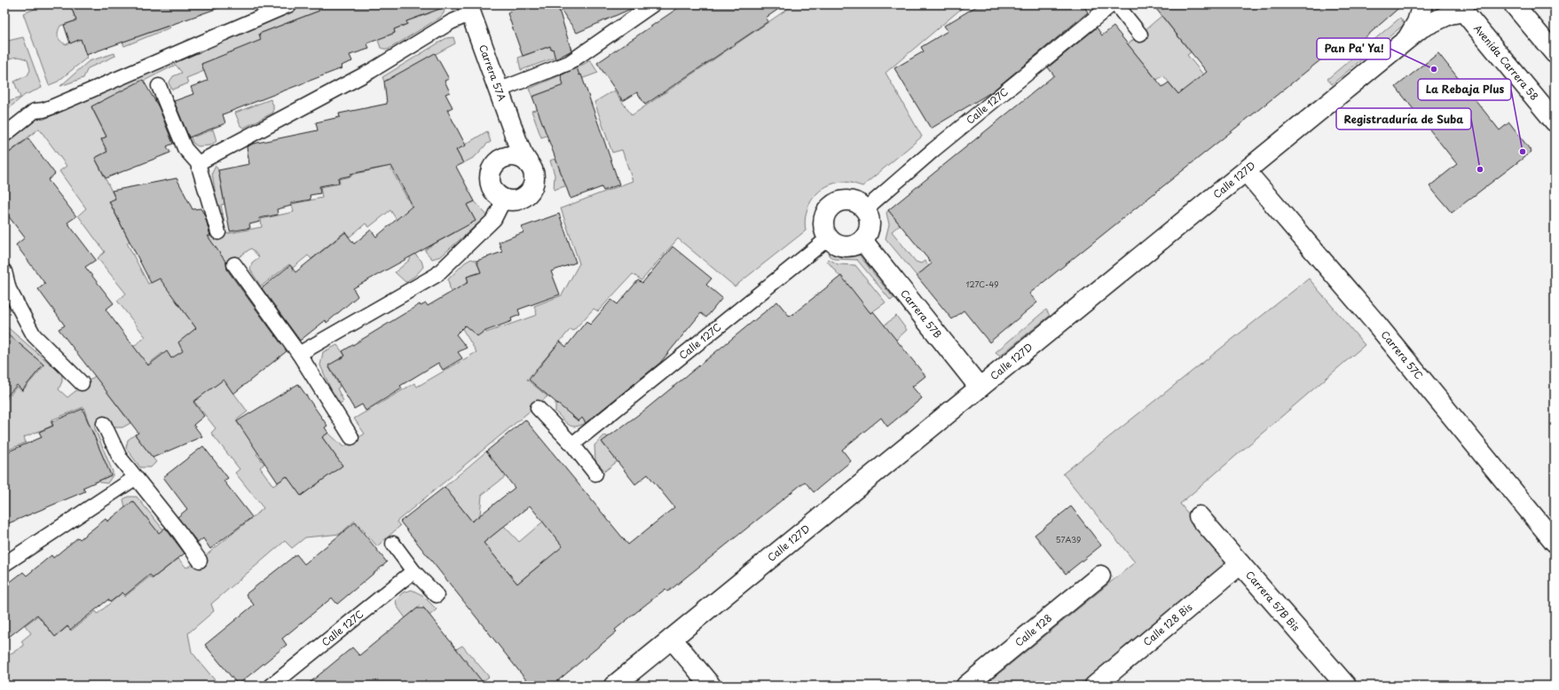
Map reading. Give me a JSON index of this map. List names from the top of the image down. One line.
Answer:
{"streets":{"street":["Avenida Carrera 58","Carrera 57A","Calle 127D","Carrera 57B","Carrera 57C","Carrera 57B Bis","Calle 128 Bis","Calle 128"],"lane":["Calle 127C"]},"crossings":[["Avenida Carrera 58","Calle 127D"],["Calle 127C","Carrera 57B"],["Calle 127D","Carrera 57B"],["Calle 127D","Carrera 57C"],["Carrera 57B Bis","Calle 128 Bis"]],"places":["Pan Pa' Ya!","La Rebaja Plus","Registraduría de Suba"],"house_numbers":["127C-49","57A39"]}
